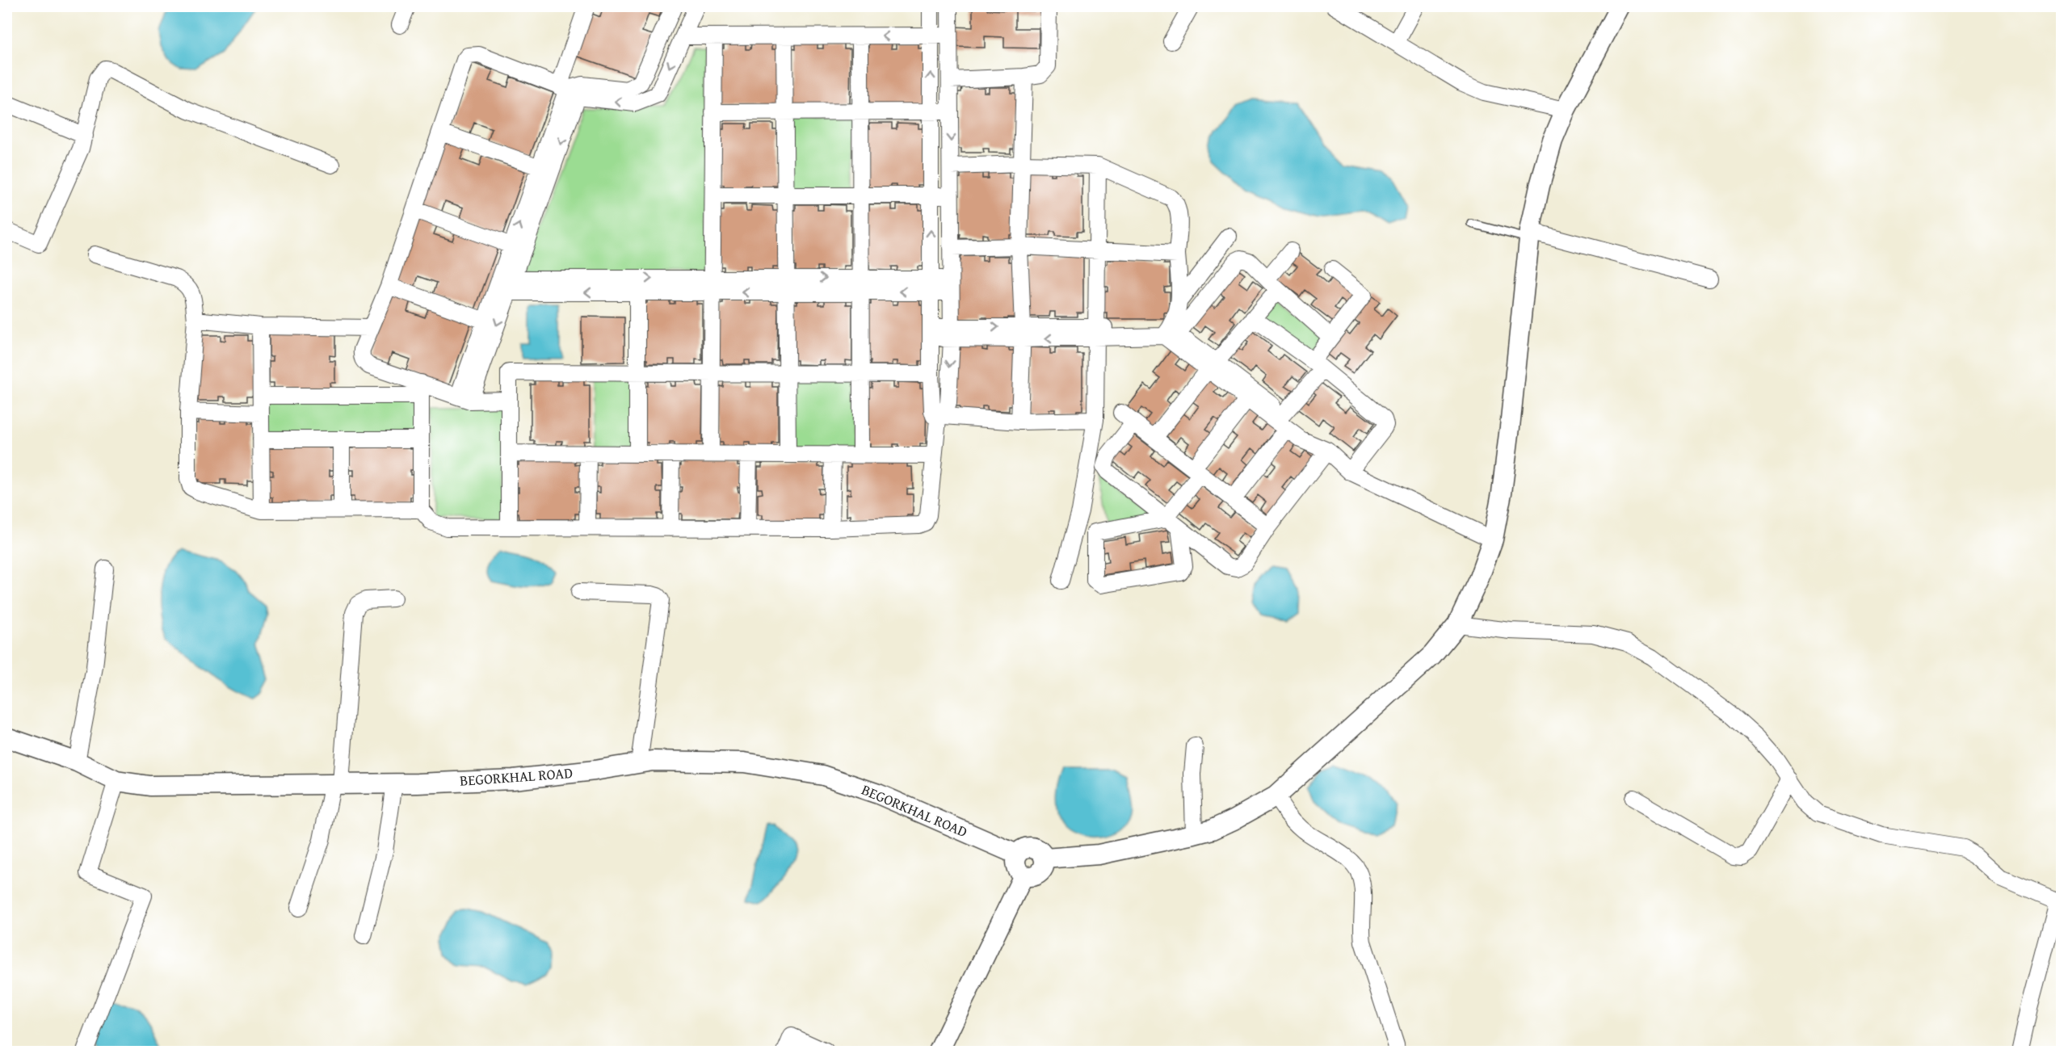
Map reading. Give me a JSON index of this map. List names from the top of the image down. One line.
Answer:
{"streets":{"street":["BEGORKHAL ROAD"]}}
